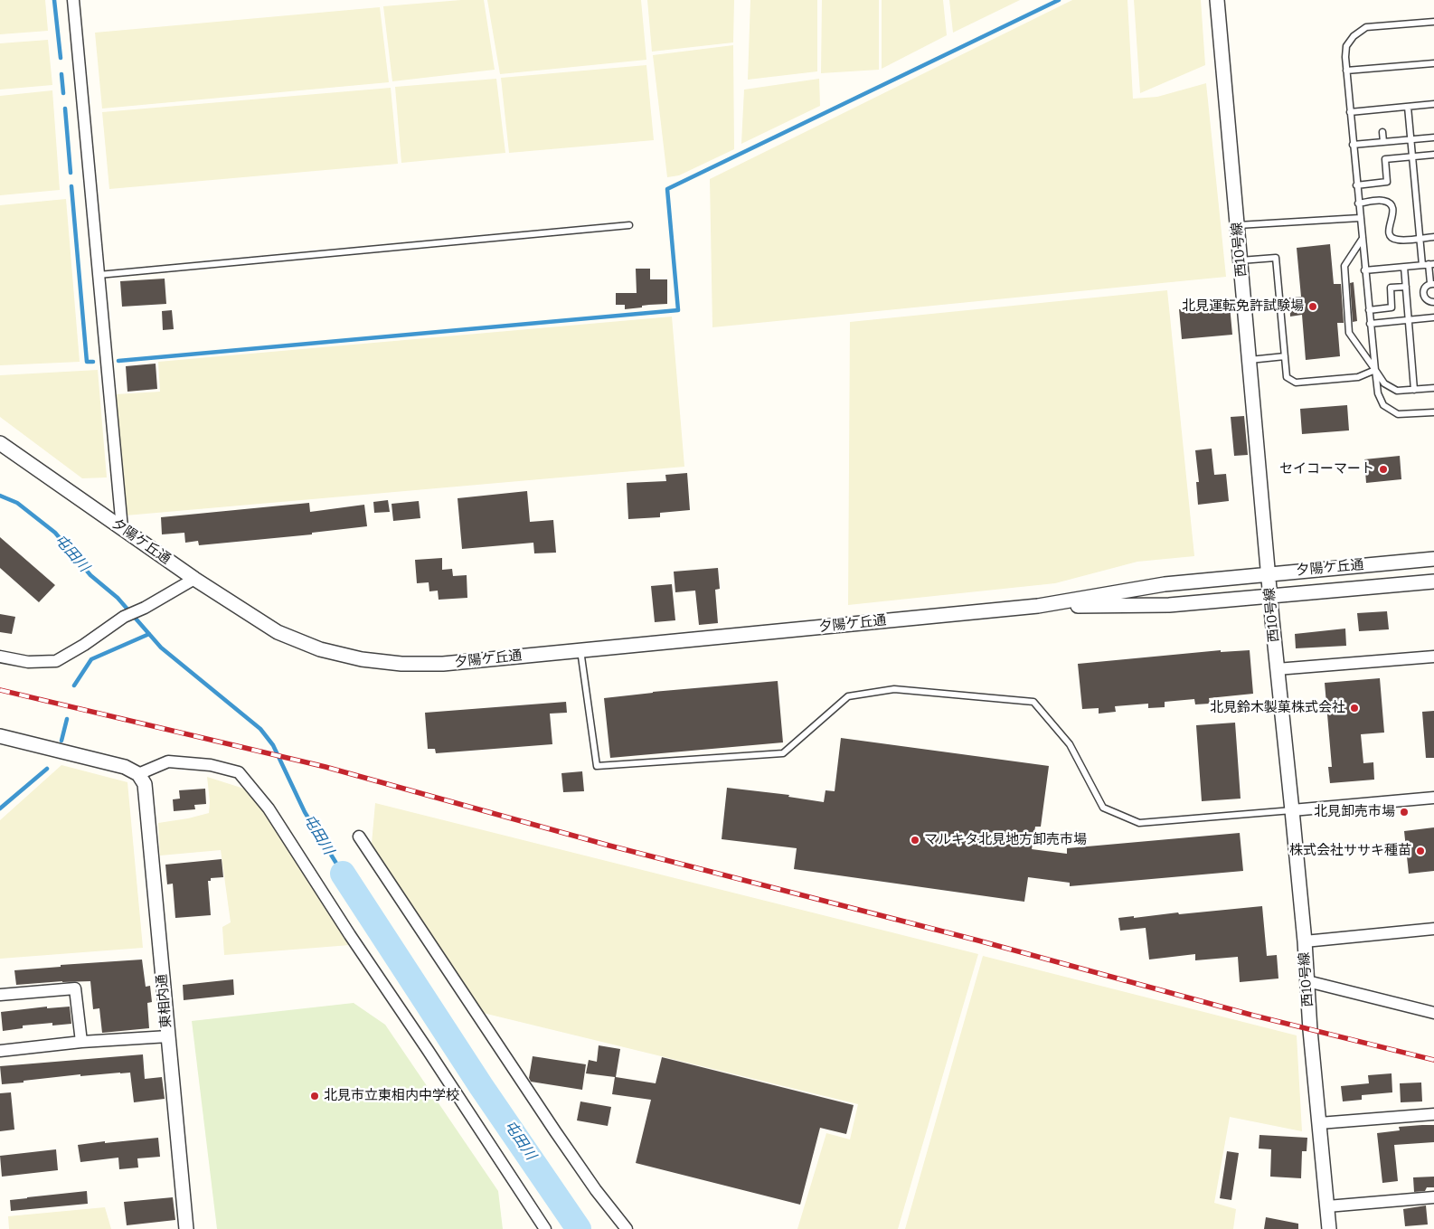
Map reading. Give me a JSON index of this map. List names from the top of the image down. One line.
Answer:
{"streets":{"street":["西10号線","夕陽ケ丘通","東相内通"]},"crossings":[["西10号線","夕陽ケ丘通"]],"water":["屯田川"],"places":["北見運転免許試験場","セイコーマート","北見鈴木製菓株式会社","北見卸売市場","マルキタ北見地方卸売市場","株式会社ササキ種苗","北見市立東相内中学校"]}
